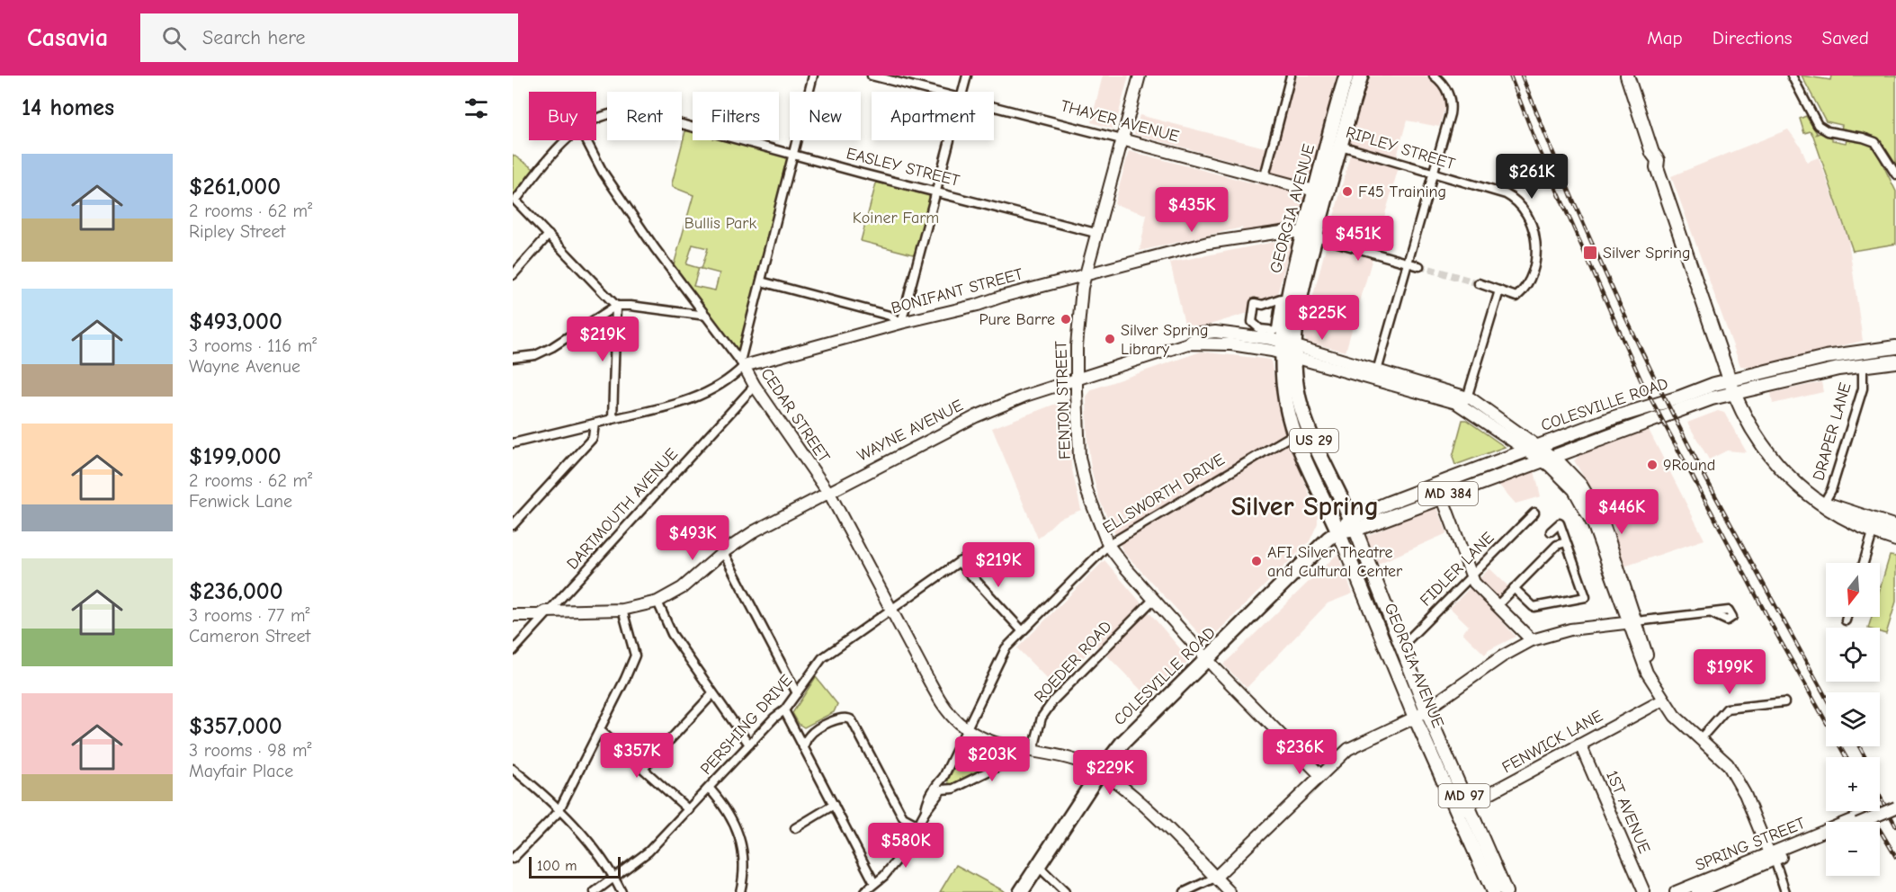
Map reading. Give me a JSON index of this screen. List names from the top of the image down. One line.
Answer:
{"streets":{"highway":["GEORGIA AVENUE","COLESVILLE ROAD","US 29"],"main road":["MD 384","MD 97"],"street":["THAYER AVENUE","RIPLEY STREET","EASLEY STREET","BONIFANT STREET","FENTON STREET","CEDAR STREET","WAYNE AVENUE","DRAPER LANE","ELLSWORTH DRIVE","DARTMOUTH AVENUE","FIDLER LANE","ROEDER ROAD","PERSHING DRIVE","FENWICK LANE","1ST AVENUE","SPRING STREET"]},"crossings":[["THAYER AVENUE","GEORGIA AVENUE"],["THAYER AVENUE","FENTON STREET"],["RIPLEY STREET","GEORGIA AVENUE"],["EASLEY STREET","FENTON STREET"],["GEORGIA AVENUE","BONIFANT STREET"],["GEORGIA AVENUE","COLESVILLE ROAD"],["GEORGIA AVENUE","WAYNE AVENUE"],["GEORGIA AVENUE","ELLSWORTH DRIVE"],["GEORGIA AVENUE","FIDLER LANE"],["GEORGIA AVENUE","FENWICK LANE"],["GEORGIA AVENUE","MD 97"],["BONIFANT STREET","FENTON STREET"],["BONIFANT STREET","CEDAR STREET"],["FENTON STREET","COLESVILLE ROAD"],["FENTON STREET","WAYNE AVENUE"],["FENTON STREET","ELLSWORTH DRIVE"],["FENTON STREET","ROEDER ROAD"],["COLESVILLE ROAD","WAYNE AVENUE"],["COLESVILLE ROAD","DRAPER LANE"],["CEDAR STREET","WAYNE AVENUE"],["CEDAR STREET","ELLSWORTH DRIVE"],["CEDAR STREET","DARTMOUTH AVENUE"],["CEDAR STREET","PERSHING DRIVE"],["WAYNE AVENUE","DARTMOUTH AVENUE"],["WAYNE AVENUE","FENWICK LANE"],["WAYNE AVENUE","SPRING STREET"],["ELLSWORTH DRIVE","ROEDER ROAD"],["FENWICK LANE","1ST AVENUE"]],"districts":["Silver Spring"],"parks":["Koiner Farm","Bullis Park"],"places":{"other":["F45 Training","Pure Barre","Silver Spring Library","9Round","AFI Silver Theatre and Cultural Center"],"transit":["Silver Spring"]},"scale_bar":"100 m","north":"bottom","page":{"header":"Casavia","search":"Search here","nav":["Map","Directions","Saved"],"heading":"14 homes","chip":["Buy","Rent","Filters","New","Apartment"],"list":[{"name":"$261,000","note":"2 rooms · 62 m² · Ripley Street"},{"name":"$493,000","note":"3 rooms · 116 m² · Wayne Avenue"},{"name":"$199,000","note":"2 rooms · 62 m² · Fenwick Lane"},{"name":"$236,000","note":"3 rooms · 77 m² · Cameron Street"},{"name":"$357,000","note":"3 rooms · 98 m² · Mayfair Place"}],"price":["$261K","$435K","$451K","$225K","$219K","$446K","$493K","$219K","$199K","$236K","$357K","$203K","$229K","$580K"],"map_buttons":["+","−"],"scale":"100 m"}}
